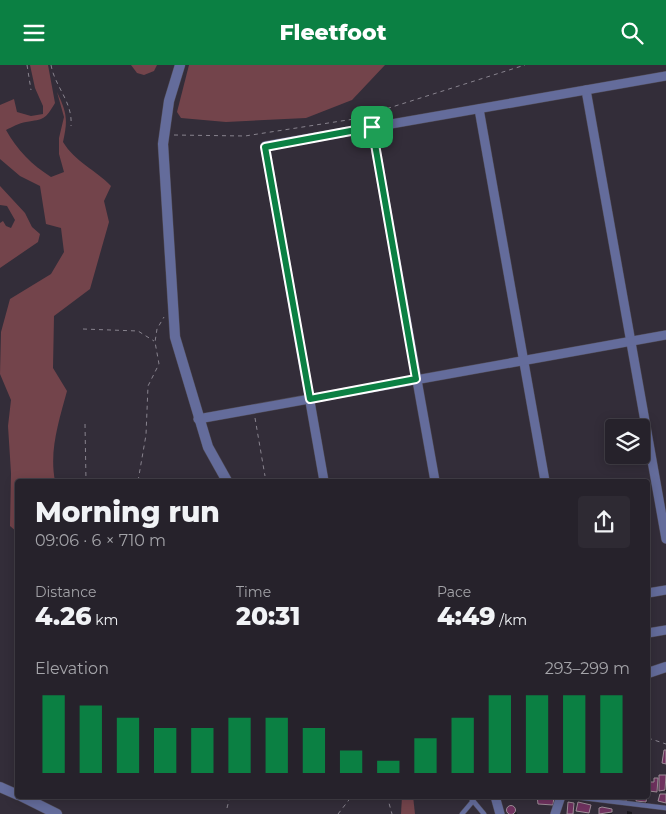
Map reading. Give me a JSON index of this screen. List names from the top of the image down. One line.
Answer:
{"page":{"header":"Fleetfoot","heading":["Morning run","09:06 · 6 × 710 m"],"stats":[["Distance","4.26 km"],["Time","20:31"],["Pace","4:49 /km"]],"chart":["Elevation","293–299 m"]}}
